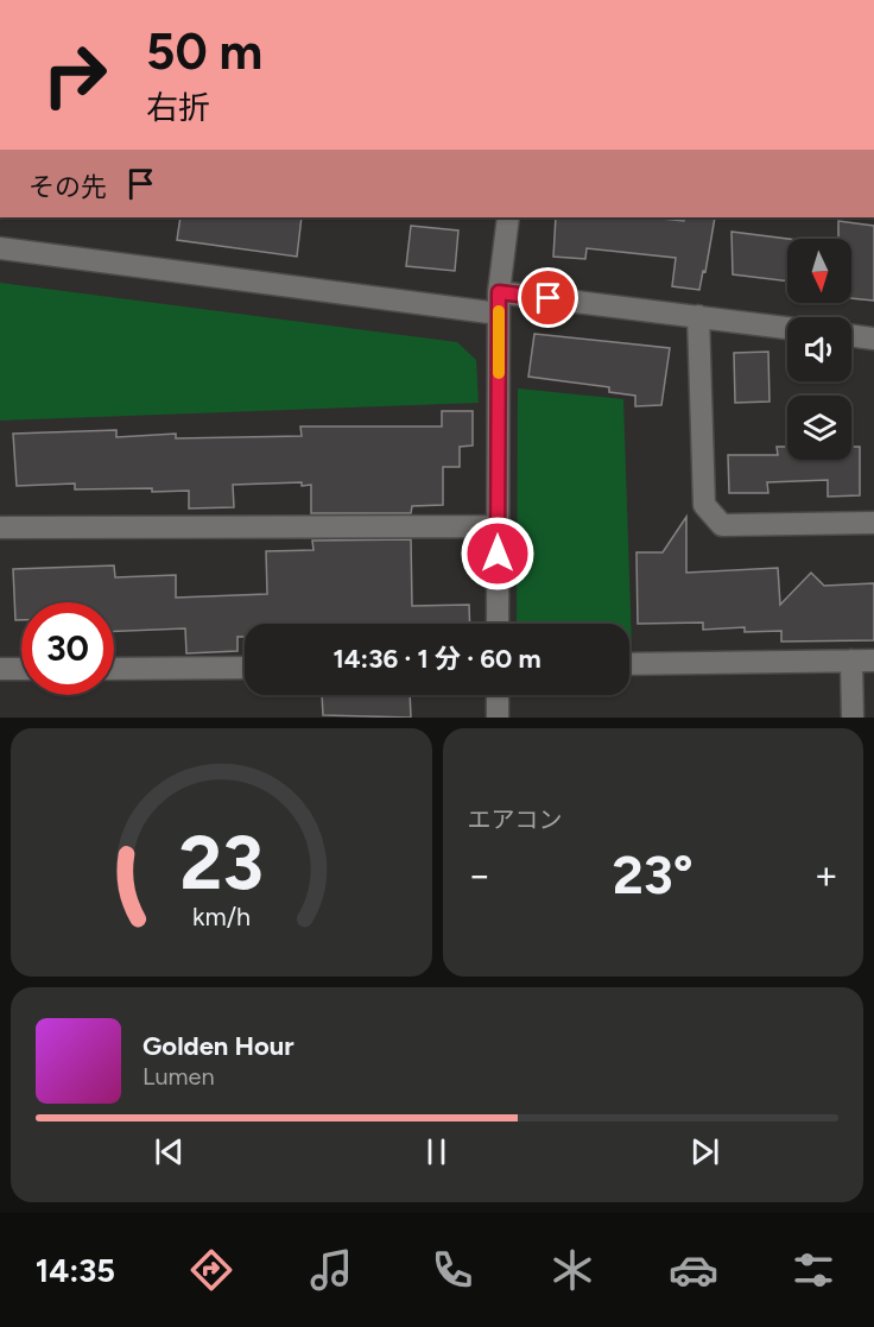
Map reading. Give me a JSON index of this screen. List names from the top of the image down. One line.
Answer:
{"north":"bottom","page":{"turn":["50 m","右折"],"then":"その先","limit":"30","trip":"14:36 · 1 分 · 60 m","tile":"エアコン","heat":["−","23°","+"],"song":["Golden Hour","Lumen"],"tabs":"14:35","gauge":["23","km/h"]}}
